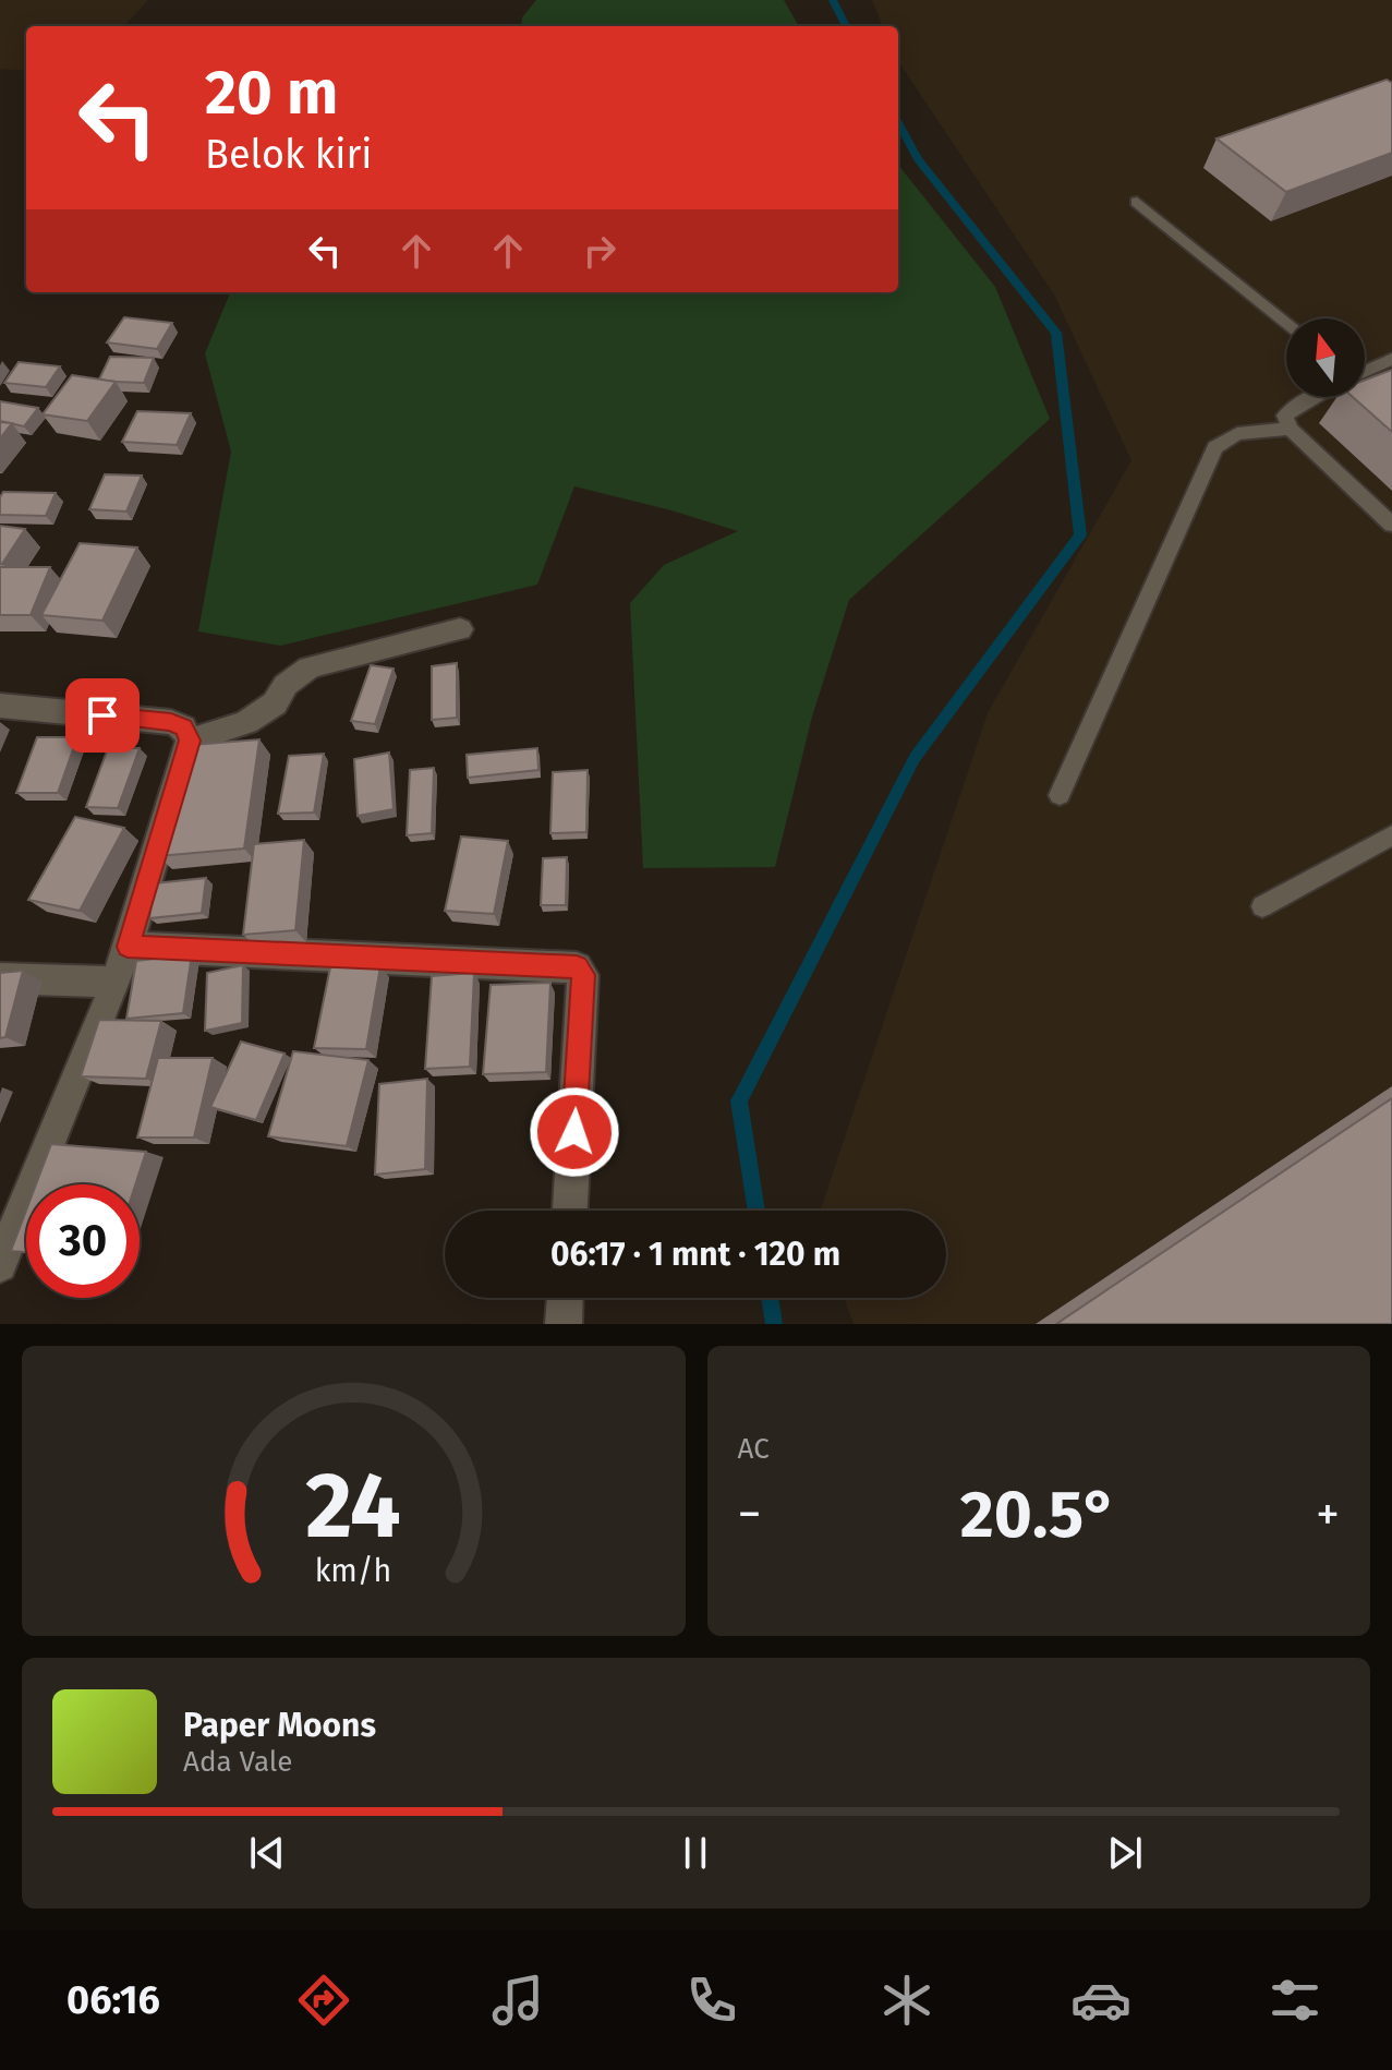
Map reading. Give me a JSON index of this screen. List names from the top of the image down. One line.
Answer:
{"north":"top","page":{"turn":["20 m","Belok kiri"],"limit":"30","trip":"06:17 · 1 mnt · 120 m","tile":"AC","heat":["−","20.5°","+"],"song":["Paper Moons","Ada Vale"],"tabs":"06:16","gauge":["24","km/h"]}}
